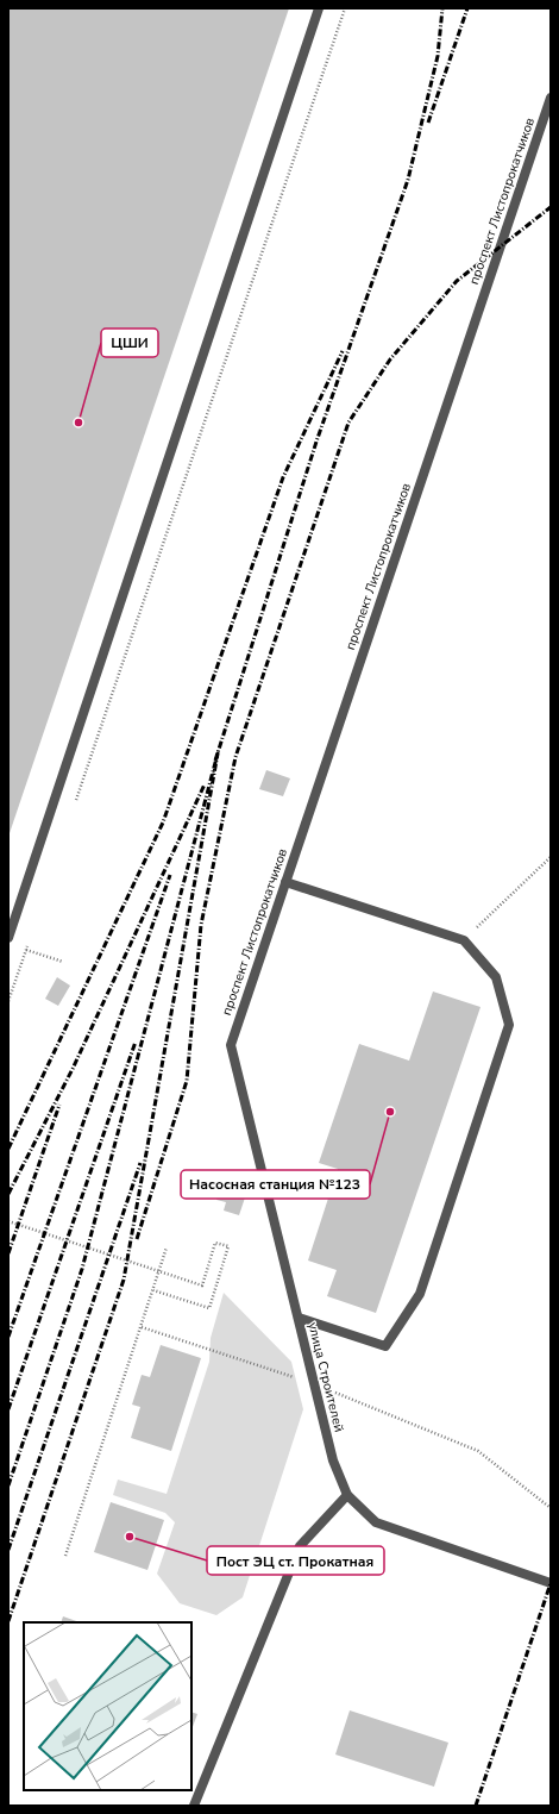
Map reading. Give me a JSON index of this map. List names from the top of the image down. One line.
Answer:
{"streets":{"street":["проспект Листопрокатчиков","улица Строителей"]},"crossings":[["проспект Листопрокатчиков","улица Строителей"]],"places":["ЦШИ","Насосная станция №123","Пост ЭЦ ст. Прокатная"]}
